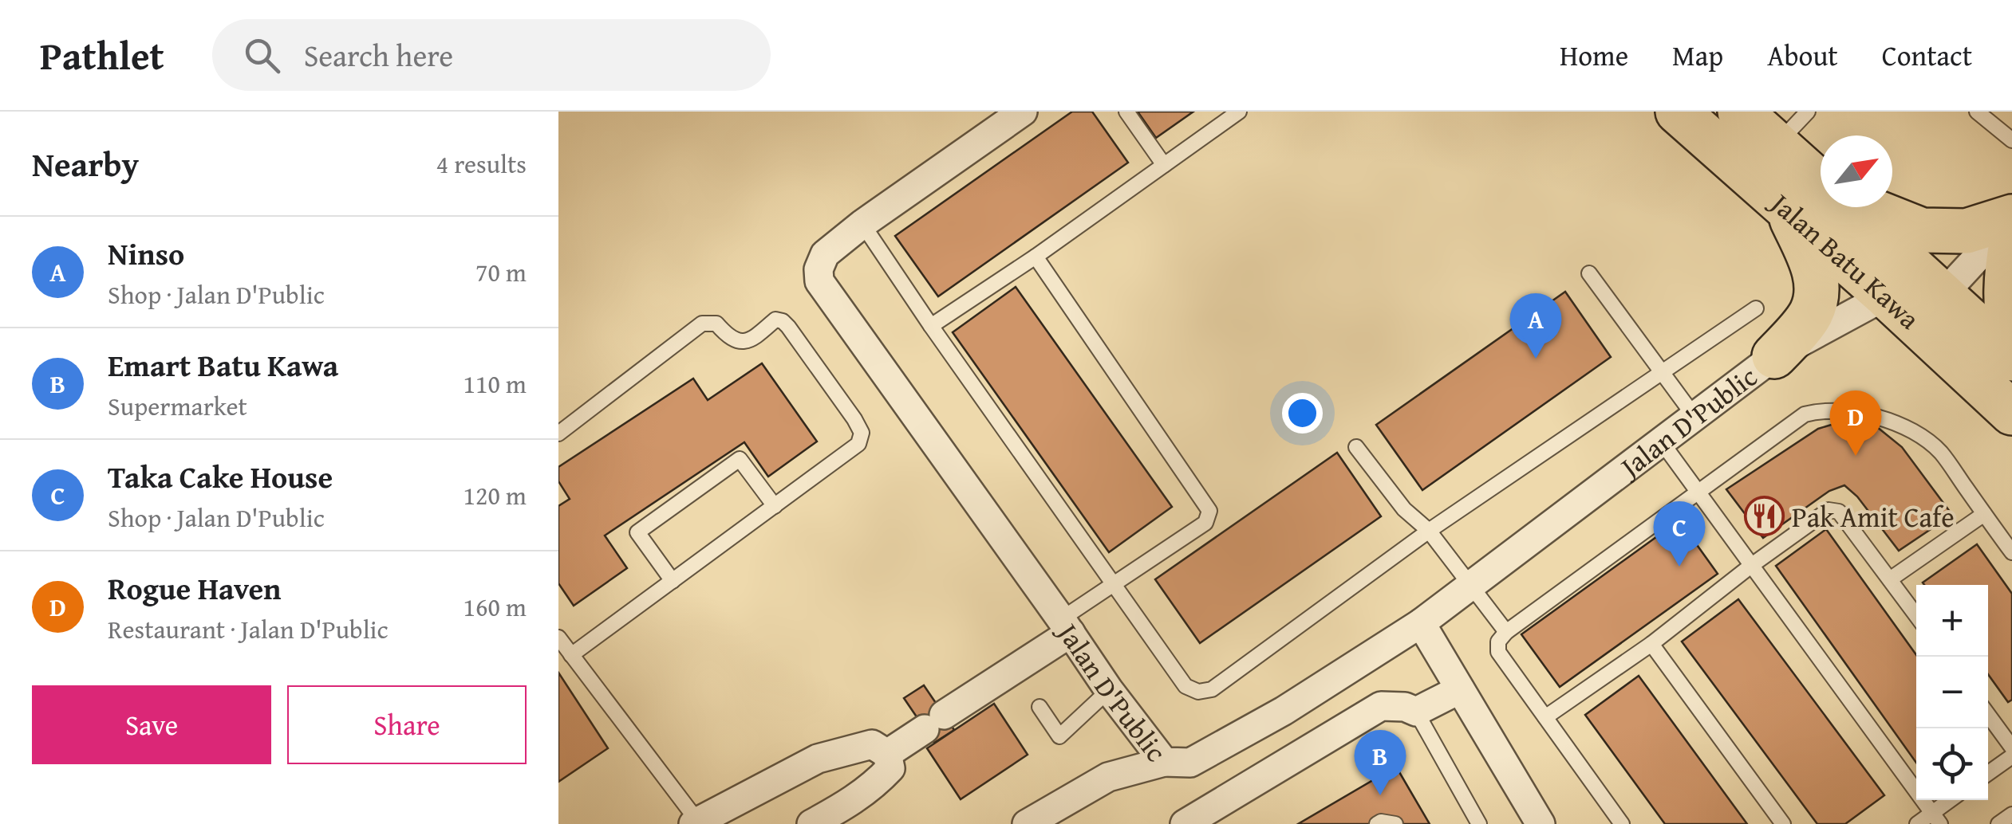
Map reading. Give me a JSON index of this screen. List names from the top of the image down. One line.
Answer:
{"streets":{"highway":["Jalan Batu Kawa"],"street":["Jalan D'Public"]},"crossings":[["Jalan Batu Kawa","Jalan D'Public"]],"places":{"restaurant":["Pak Amit Cafe"]},"north":"top right","page":{"header":"Pathlet","search":"Search here","nav":["Home","Map","About","Contact"],"heading":["Nearby","4 results"],"list":[{"mark":"A","name":"Ninso","note":"Shop · Jalan D'Public","value":"70 m"},{"mark":"B","name":"Emart Batu Kawa","note":"Supermarket","value":"110 m"},{"mark":"C","name":"Taka Cake House","note":"Shop · Jalan D'Public","value":"120 m"},{"mark":"D","name":"Rogue Haven","note":"Restaurant · Jalan D'Public","value":"160 m"}],"pins":["A","D","C","B"],"map_buttons":["+","−"],"buttons":["Save","Share"]}}
